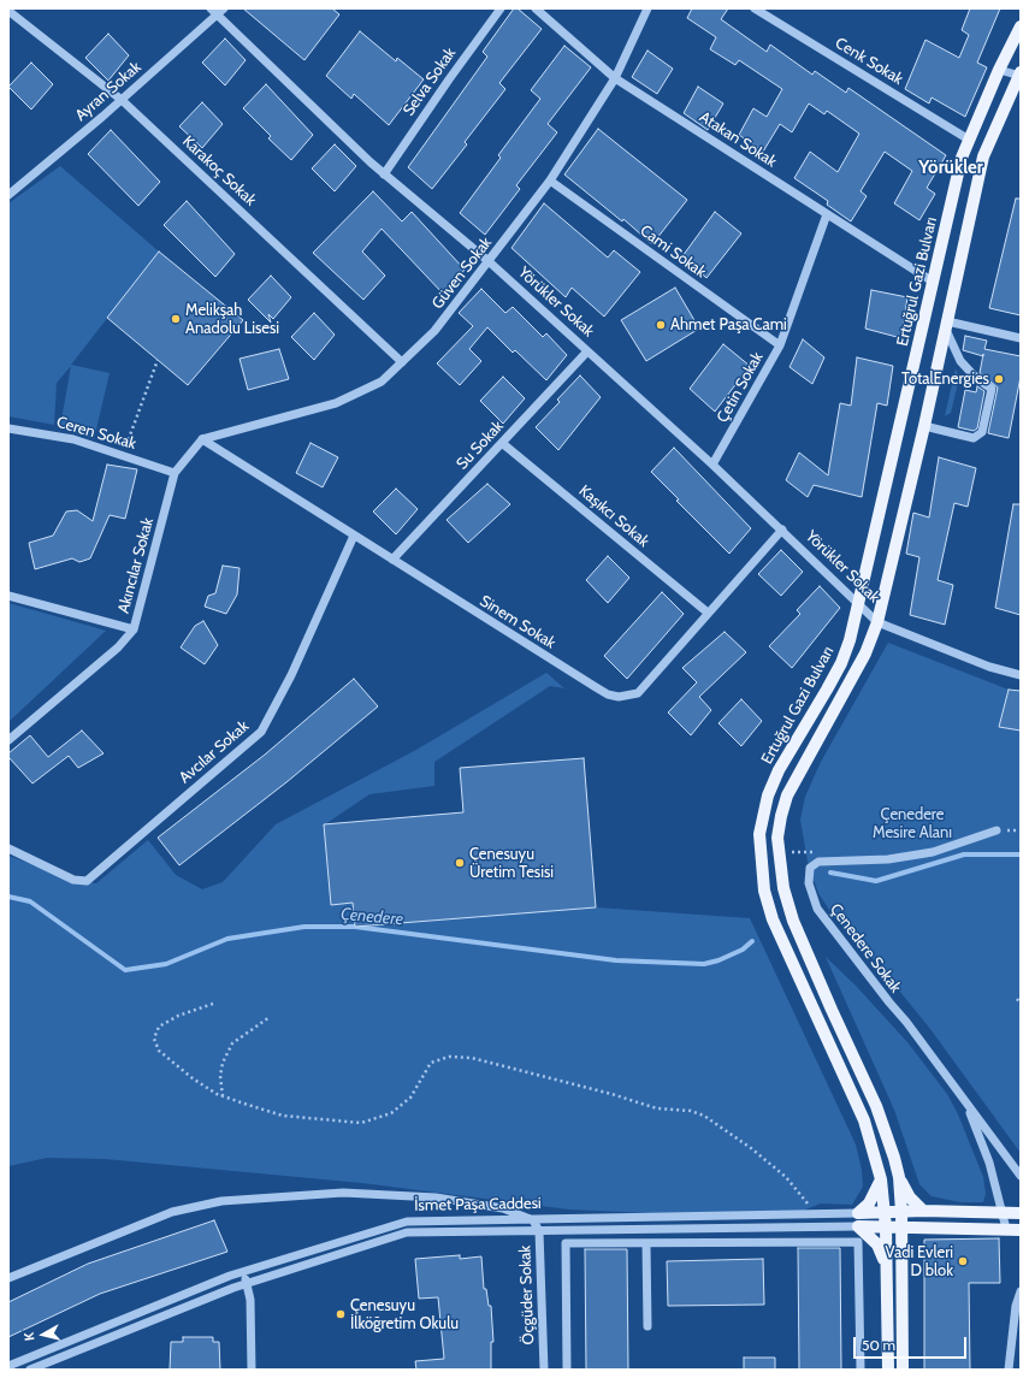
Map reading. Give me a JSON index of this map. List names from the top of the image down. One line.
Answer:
{"streets":{"main road":["Ertuğrul Gazi Bulvarı"],"street":["Cenk Sokak","Selva Sokak","Ayran Sokak","Atakan Sokak","Karakoç Sokak","Cami Sokak","Güven Sokak","Yörükler Sokak","Çetin Sokak","Ceren Sokak","Su Sokak","Kaşıkcı Sokak","Akıncılar Sokak","Sinem Sokak","Avcılar Sokak","Çenedere Sokak","İsmet Paşa Caddesi","Öçgüder Sokak"]},"crossings":[["Cenk Sokak","Ertuğrul Gazi Bulvarı"],["Selva Sokak","Yörükler Sokak"],["Ayran Sokak","Karakoç Sokak"],["Ayran Sokak","Yörükler Sokak"],["Atakan Sokak","Güven Sokak"],["Atakan Sokak","Ertuğrul Gazi Bulvarı"],["Atakan Sokak","Çetin Sokak"],["Karakoç Sokak","Güven Sokak"],["Cami Sokak","Güven Sokak"],["Cami Sokak","Çetin Sokak"],["Güven Sokak","Yörükler Sokak"],["Güven Sokak","Akıncılar Sokak"],["Güven Sokak","Sinem Sokak"],["Ertuğrul Gazi Bulvarı","Yörükler Sokak"],["Yörükler Sokak","Çetin Sokak"],["Yörükler Sokak","Su Sokak"],["Yörükler Sokak","Sinem Sokak"],["Ceren Sokak","Akıncılar Sokak"],["Su Sokak","Kaşıkcı Sokak"],["Su Sokak","Sinem Sokak"],["Kaşıkcı Sokak","Sinem Sokak"],["Akıncılar Sokak","Sinem Sokak"],["Sinem Sokak","Avcılar Sokak"],["İsmet Paşa Caddesi","Öçgüder Sokak"]],"districts":["Yörükler"],"water":["Çenedere"],"parks":["Çenedere Mesire Alanı"],"places":["Melikşah Anadolu Lisesi","Ahmet Paşa Cami","TotalEnergies","Çenesuyu Üretim Tesisi","Vadi Evleri D blok","Çenesuyu İlköğretim Okulu"],"scale_bar":"50 m","north":"left"}
